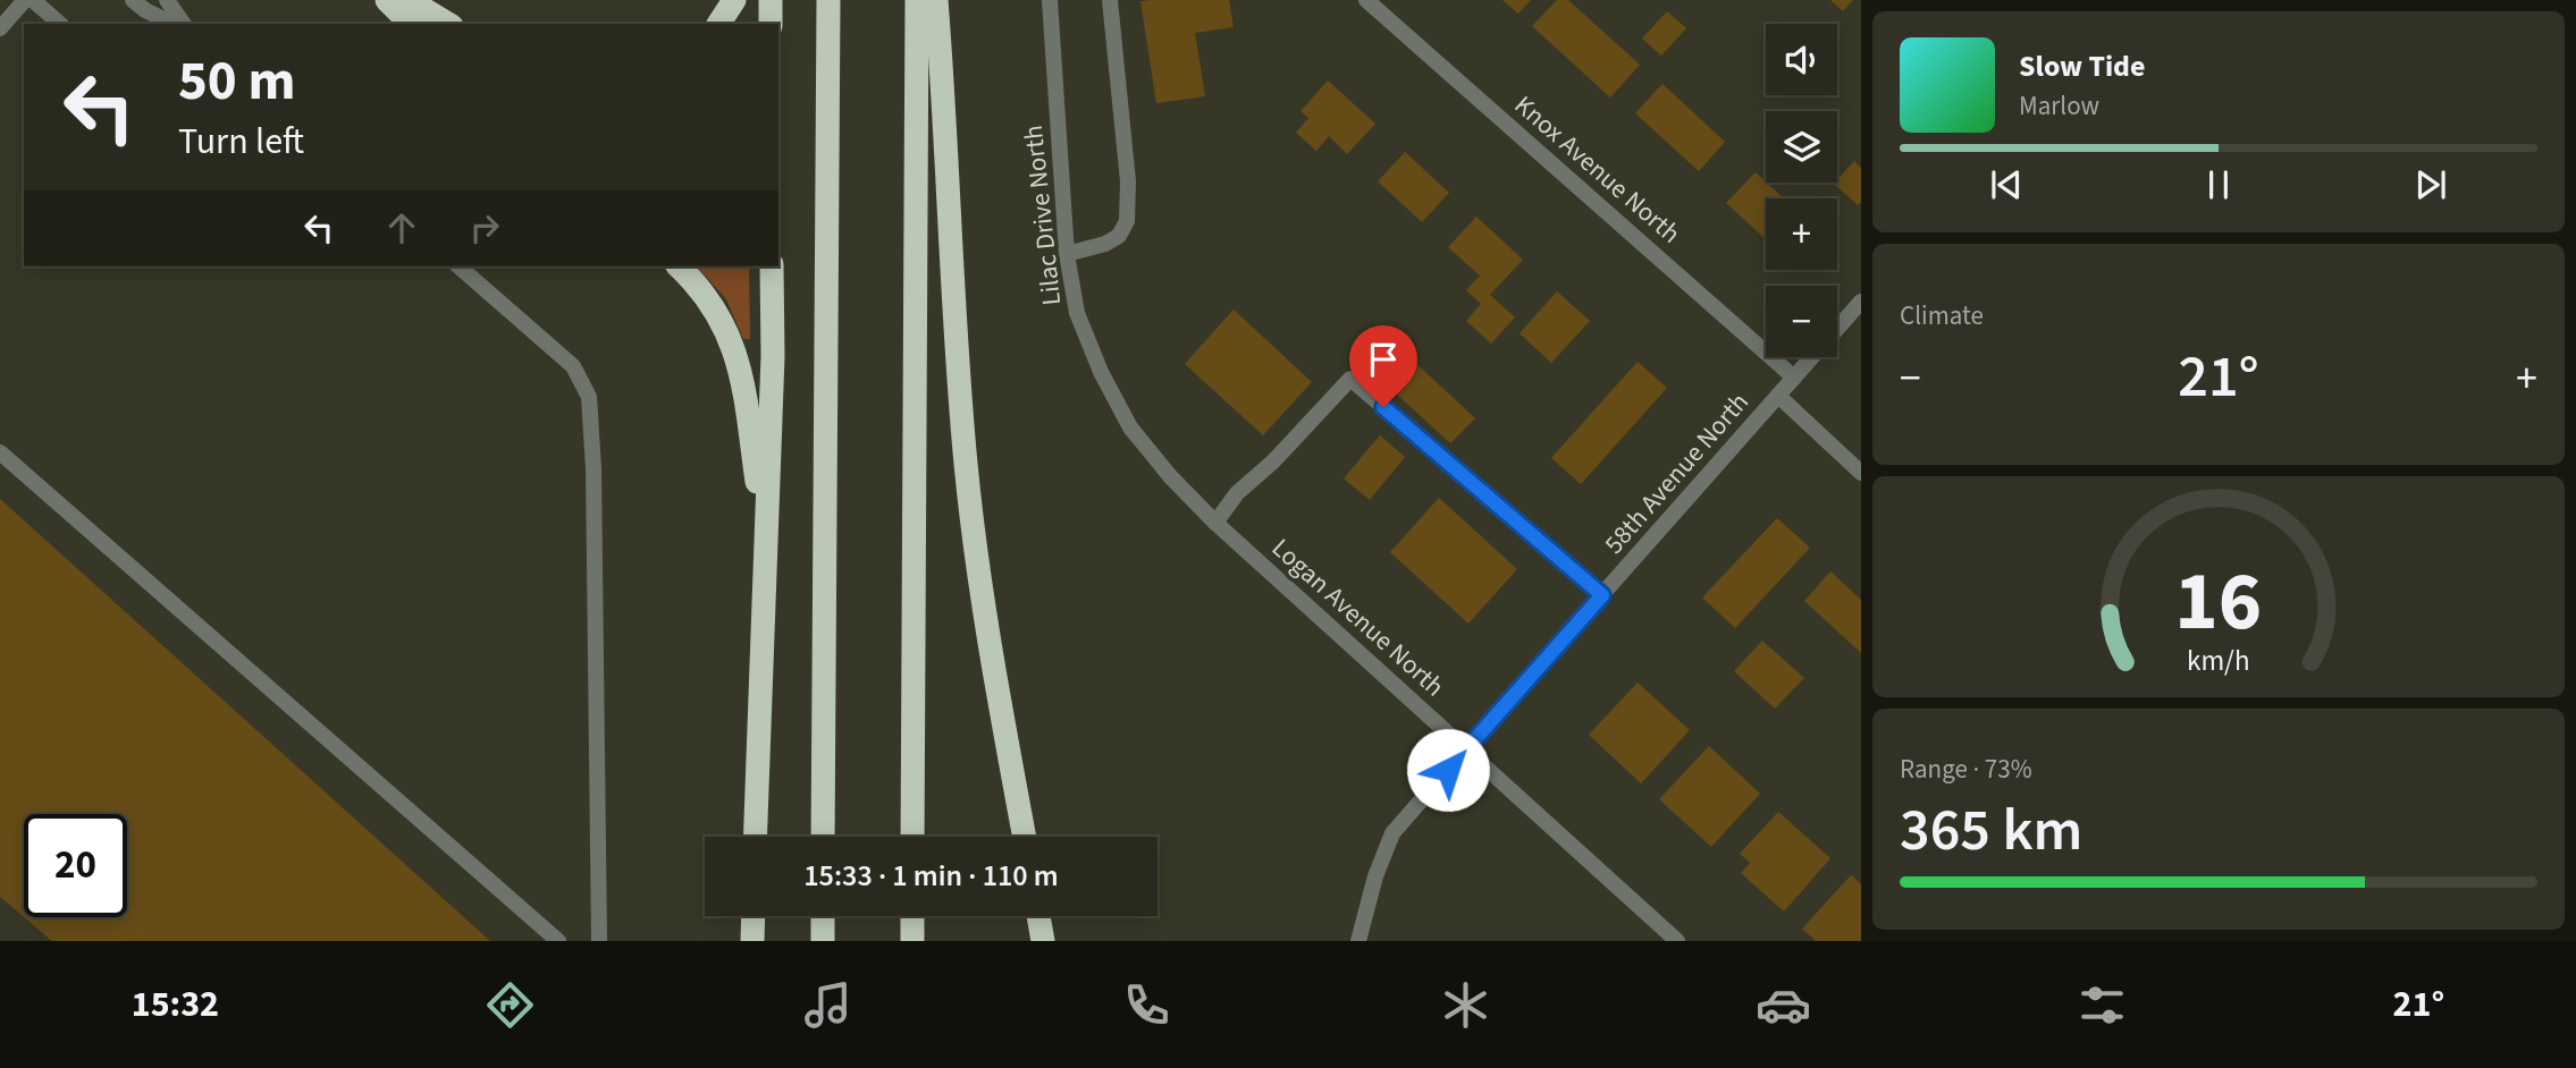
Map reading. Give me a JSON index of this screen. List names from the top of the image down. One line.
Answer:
{"streets":{"street":["Knox Avenue North","Lilac Drive North","58th Avenue North","Logan Avenue North"]},"crossings":[["Knox Avenue North","58th Avenue North"],["Lilac Drive North","Logan Avenue North"],["58th Avenue North","Logan Avenue North"]],"page":{"map_buttons":["+","−"],"turn":["50 m","Turn left"],"song":["Slow Tide","Marlow"],"tile":["Climate",["Range · 73%","365 km"]],"heat":["−","21°","+"],"limit":"20","trip":"15:33 · 1 min · 110 m","tabs":["15:32","21°"],"gauge":["16","km/h"]}}
